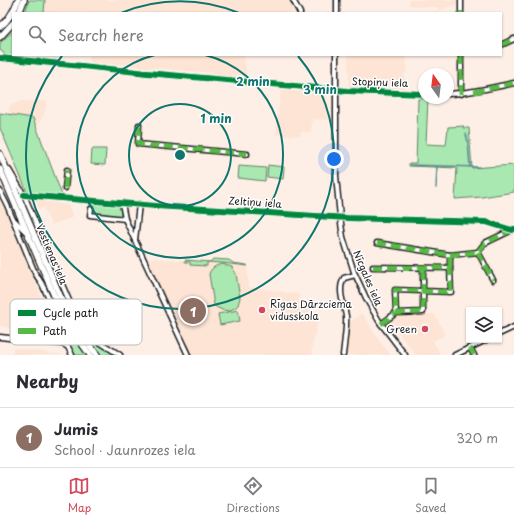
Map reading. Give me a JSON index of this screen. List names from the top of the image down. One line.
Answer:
{"streets":{"main road":["Vestienas iela"],"street":["Stopiņu iela","Zeltiņu iela","Nīcgales iela"]},"crossings":[["Stopiņu iela","Nīcgales iela"],["Zeltiņu iela","Nīcgales iela"]],"places":["Rīgas Dārzciema vidusskola","Green"],"legend":["Cycle path","Path"],"north":"top","page":{"search":"Search here","pins":"1","heading":"Nearby","list":[{"mark":"1","name":"Jumis","note":"School · Jaunrozes iela","value":"320 m"}],"nav":["Map","Directions","Saved"]},"rings":["2 min","3 min","1 min"]}
